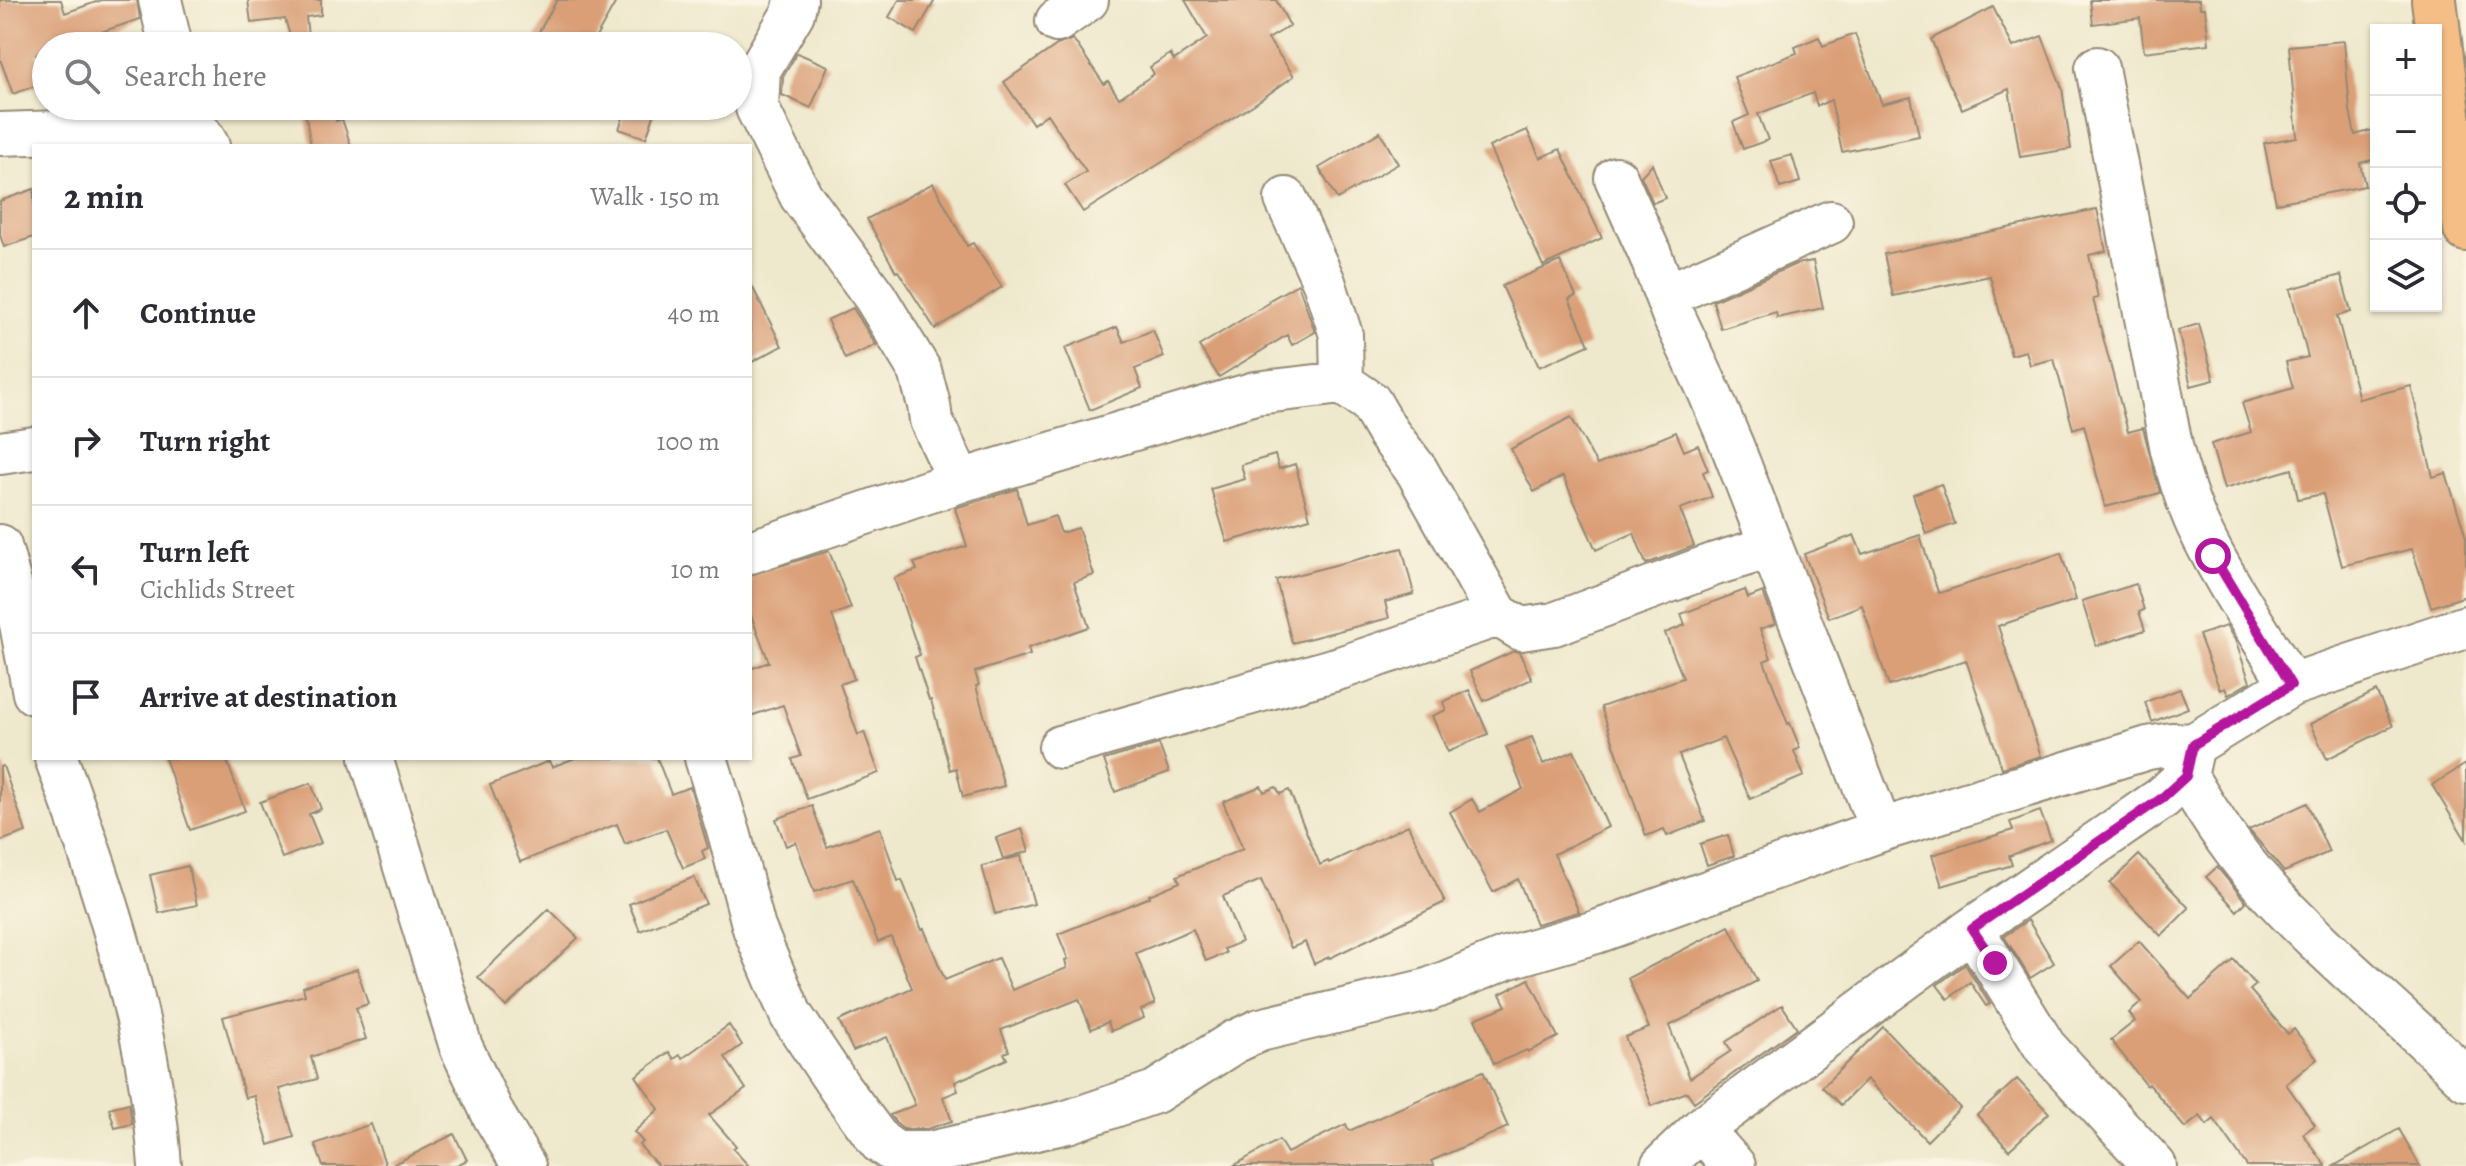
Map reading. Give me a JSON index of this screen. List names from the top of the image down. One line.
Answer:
{"page":{"map_buttons":["+","−"],"search":"Search here","heading":["2 min","Walk · 150 m"],"list":[["Continue","40 m"],["Turn right","100 m"],["Turn left","Cichlids Street","10 m"],"Arrive at destination"]}}
